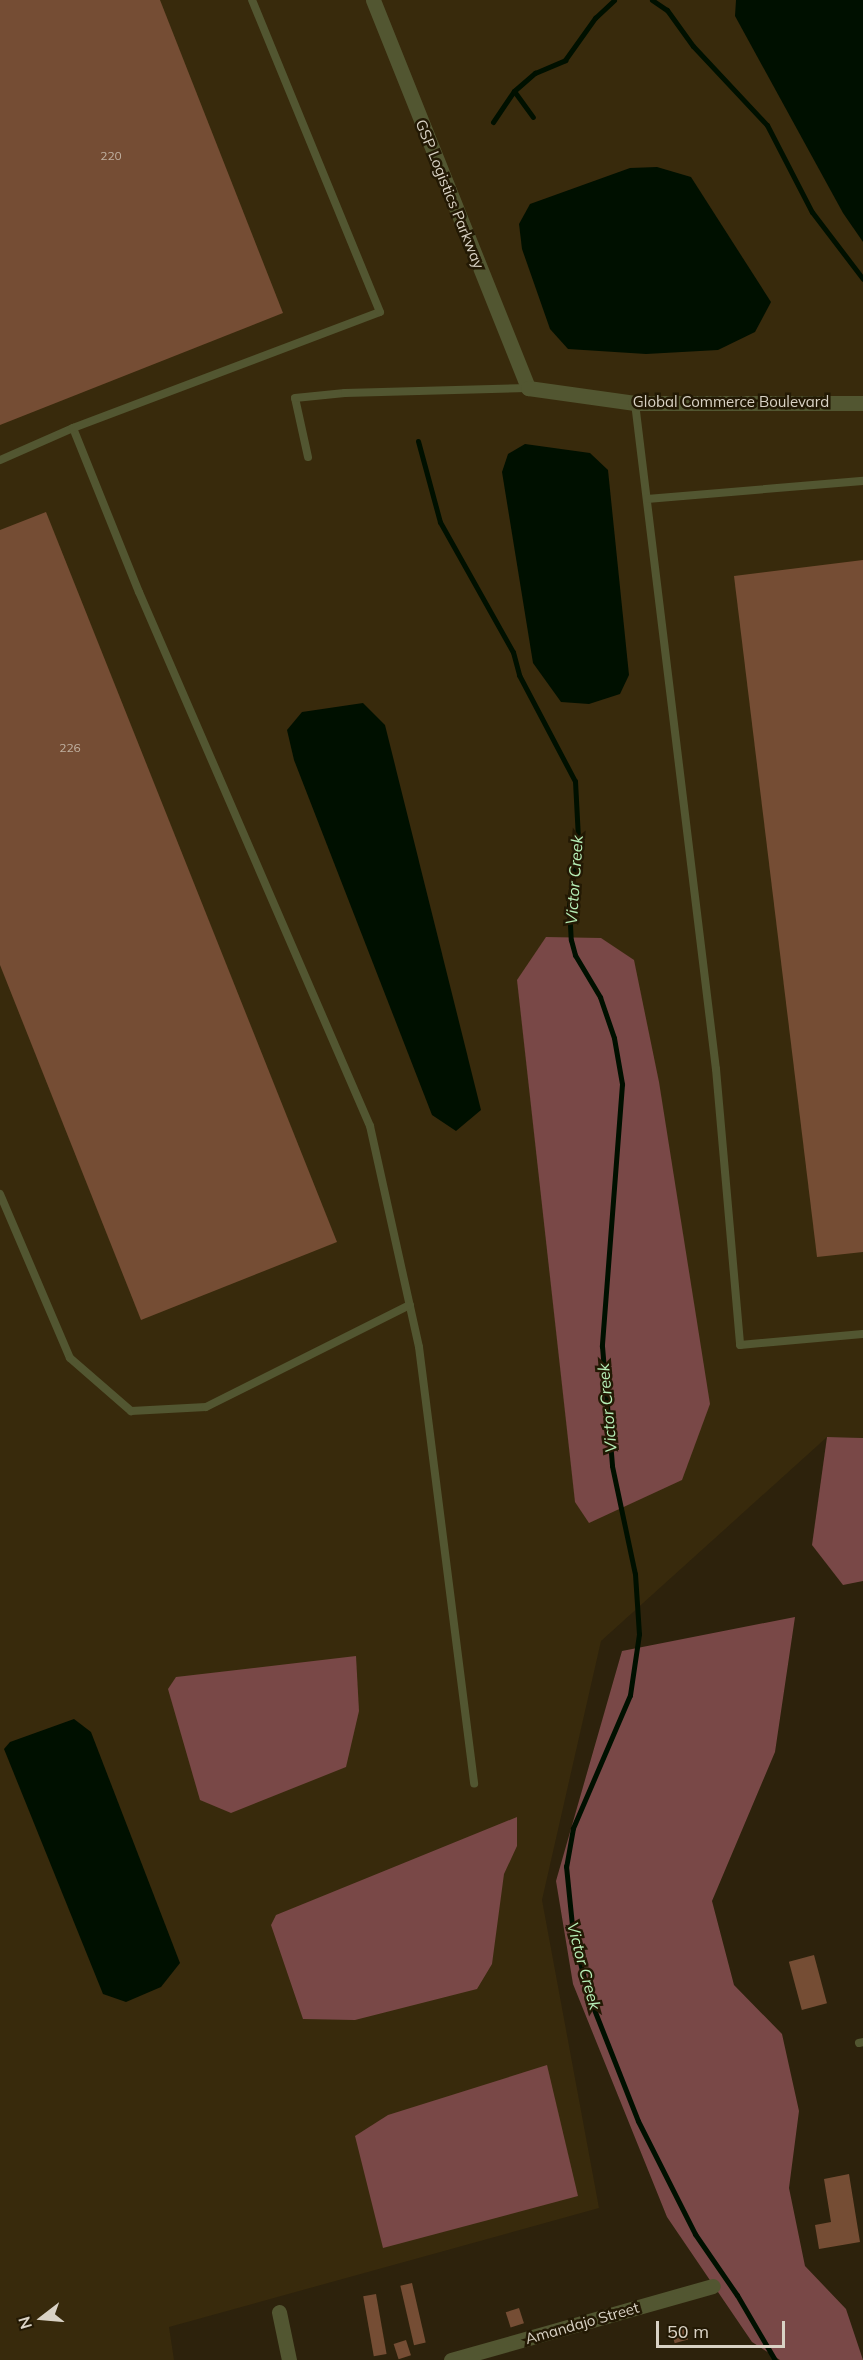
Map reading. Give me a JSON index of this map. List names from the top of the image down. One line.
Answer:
{"streets":{"street":["GSP Logistics Parkway","Global Commerce Boulevard","Amandajo Street"]},"crossings":[["GSP Logistics Parkway","Global Commerce Boulevard"]],"water":["Victor Creek"],"house_numbers":["220","226"],"scale_bar":"50 m","north":"left"}
